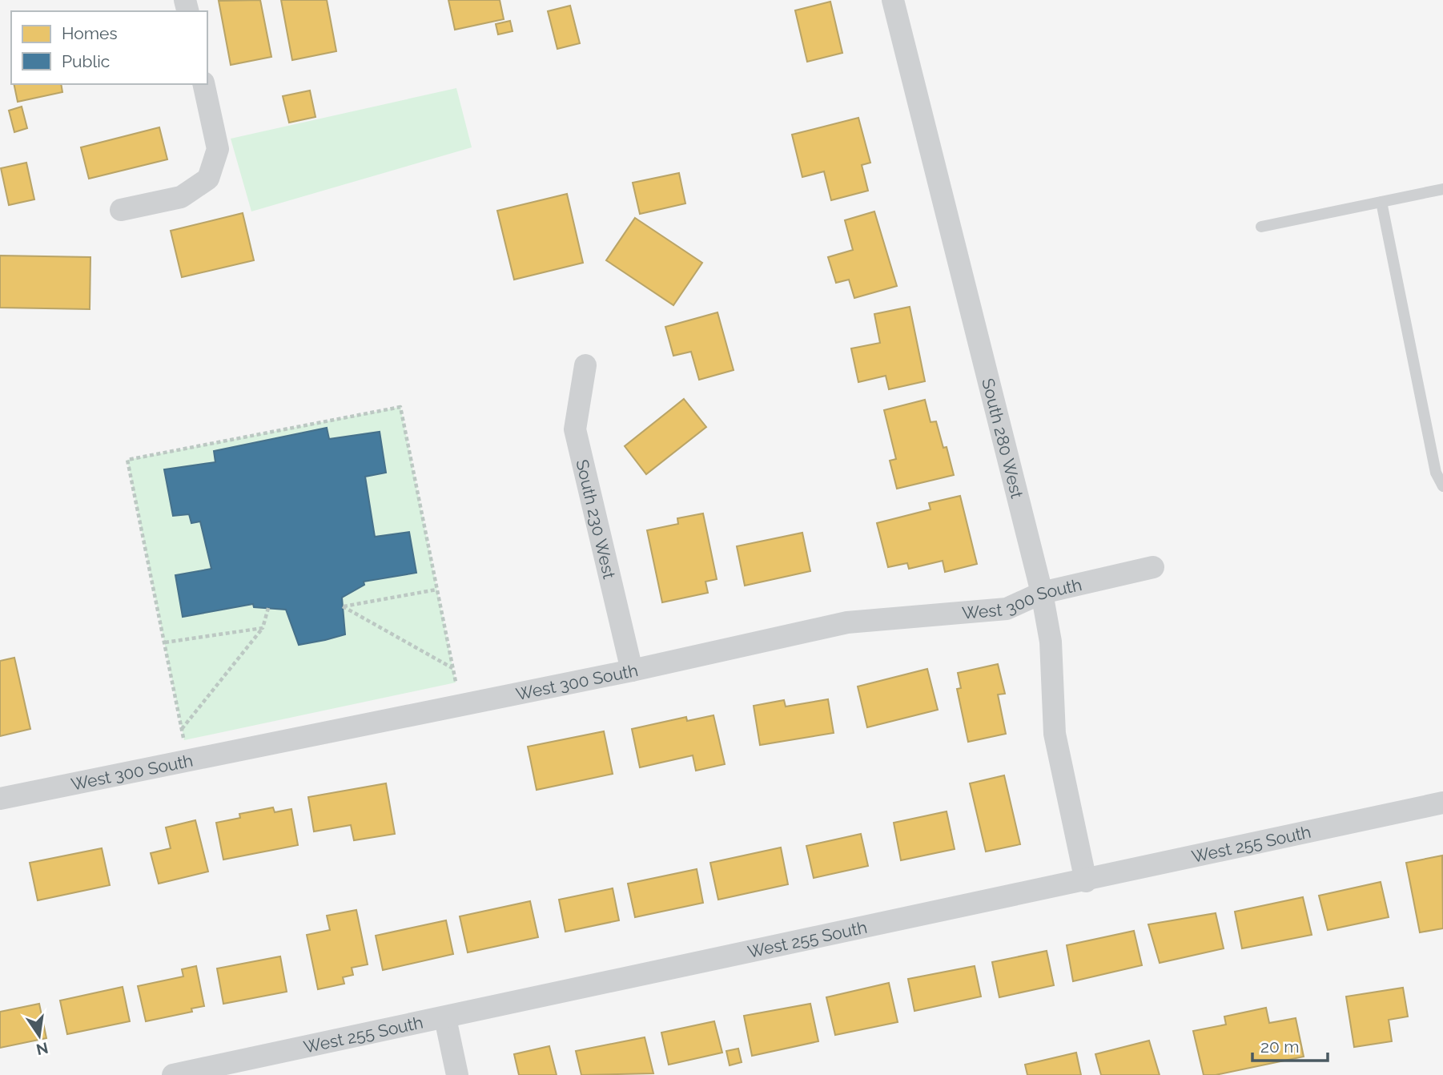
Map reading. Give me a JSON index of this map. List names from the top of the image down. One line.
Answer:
{"streets":{"street":["South 280 West","South 230 West","West 300 South","West 255 South"]},"crossings":[["South 280 West","West 300 South"],["South 280 West","West 255 South"],["South 230 West","West 300 South"]],"legend":["Homes","Public"],"scale_bar":"20 m","north":"bottom"}
